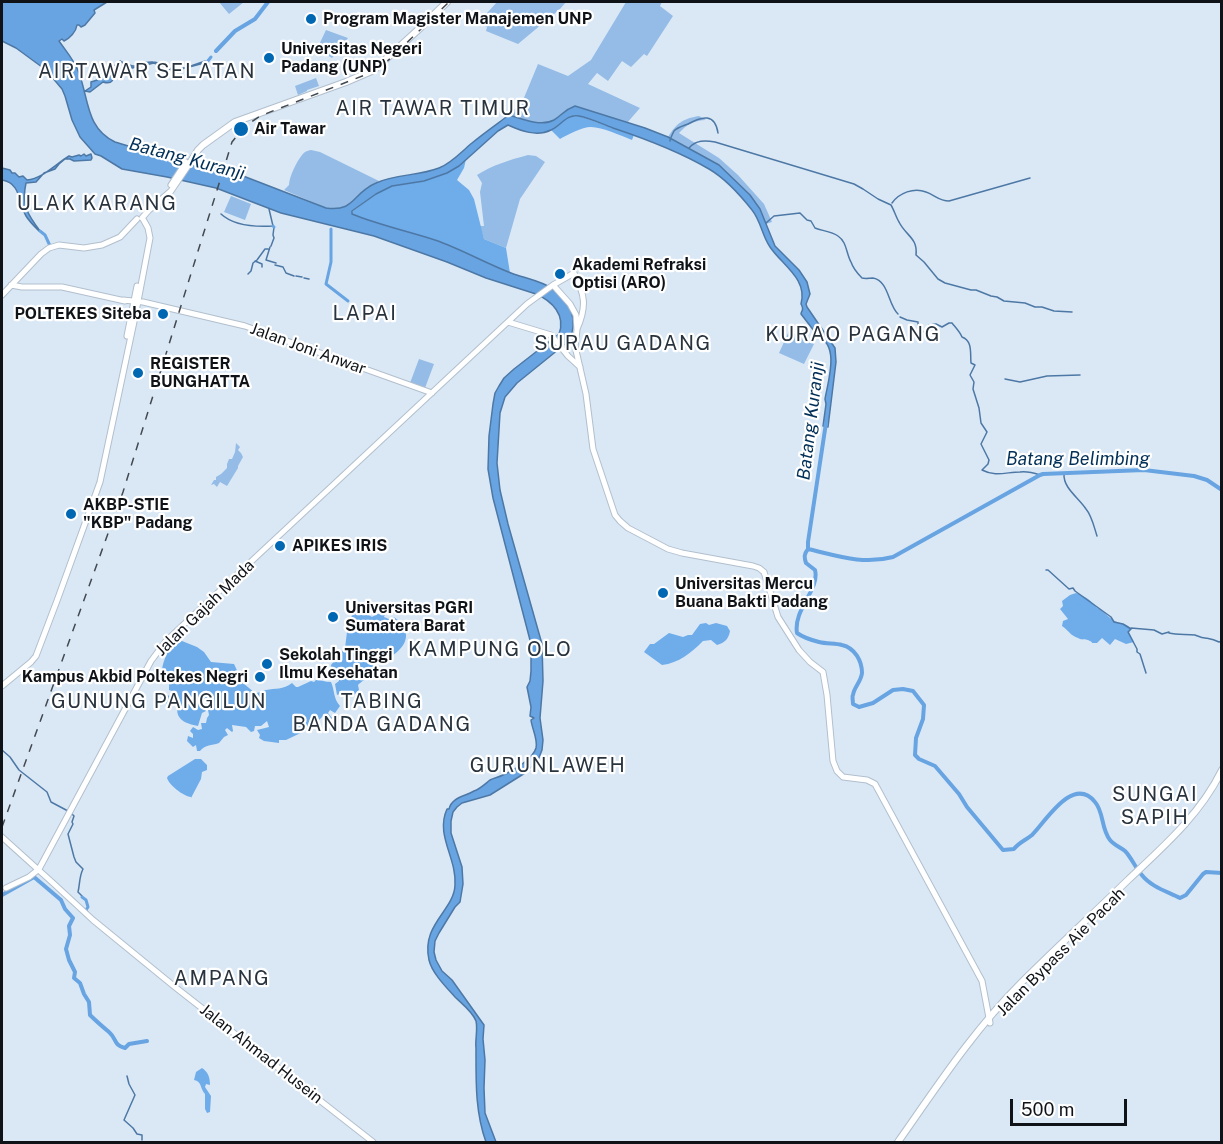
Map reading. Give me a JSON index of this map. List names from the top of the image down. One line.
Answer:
{"streets":{"highway":["Jalan Bypass Aie Pacah"],"main road":["Jalan Joni Anwar","Jalan Gajah Mada","Jalan Ahmad Husein"]},"crossings":[["Jalan Joni Anwar","Jalan Gajah Mada"],["Jalan Gajah Mada","Jalan Ahmad Husein"]],"districts":["AIRTAWAR SELATAN","AIR TAWAR TIMUR","ULAK KARANG","LAPAI","KURAO PAGANG","SURAU GADANG","KAMPUNG OLO","GUNUNG PANGILUN","TABING BANDA GADANG","GURUNLAWEH","SUNGAI SAPIH","AMPANG"],"water":["Batang Kuranji","Batang Belimbing"],"places":["Program Magister Manajemen UNP","Universitas Negeri Padang (UNP)","Air Tawar","Akademi Refraksi Optisi (ARO)","POLTEKES Siteba","REGISTER BUNGHATTA","AKBP-STIE \"KBP\" Padang","APIKES IRIS","Universitas Mercu Buana Bakti Padang","Universitas PGRI Sumatera Barat","Sekolah Tinggi Ilmu Kesehatan","Kampus Akbid Poltekes Negri"],"scale_bar":"500 m"}
